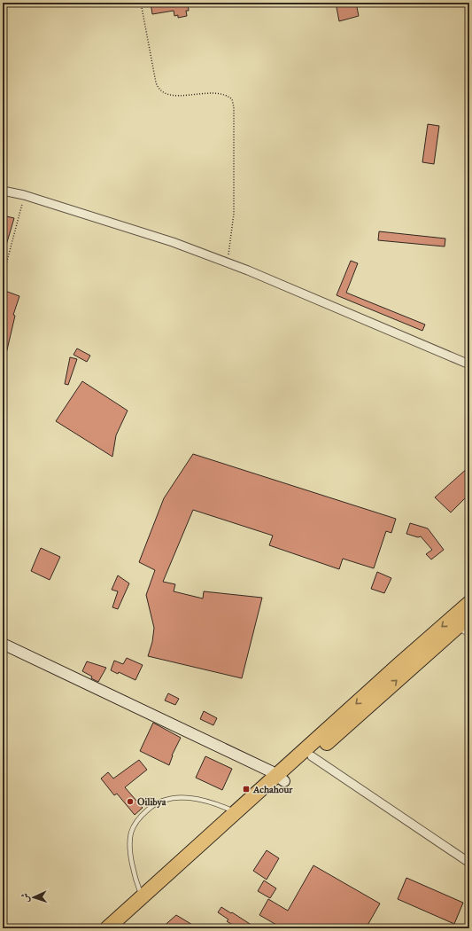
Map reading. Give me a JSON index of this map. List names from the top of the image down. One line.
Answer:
{"places":{"transit":["Achahour"],"other":["Oilibya"]},"north":"left"}
